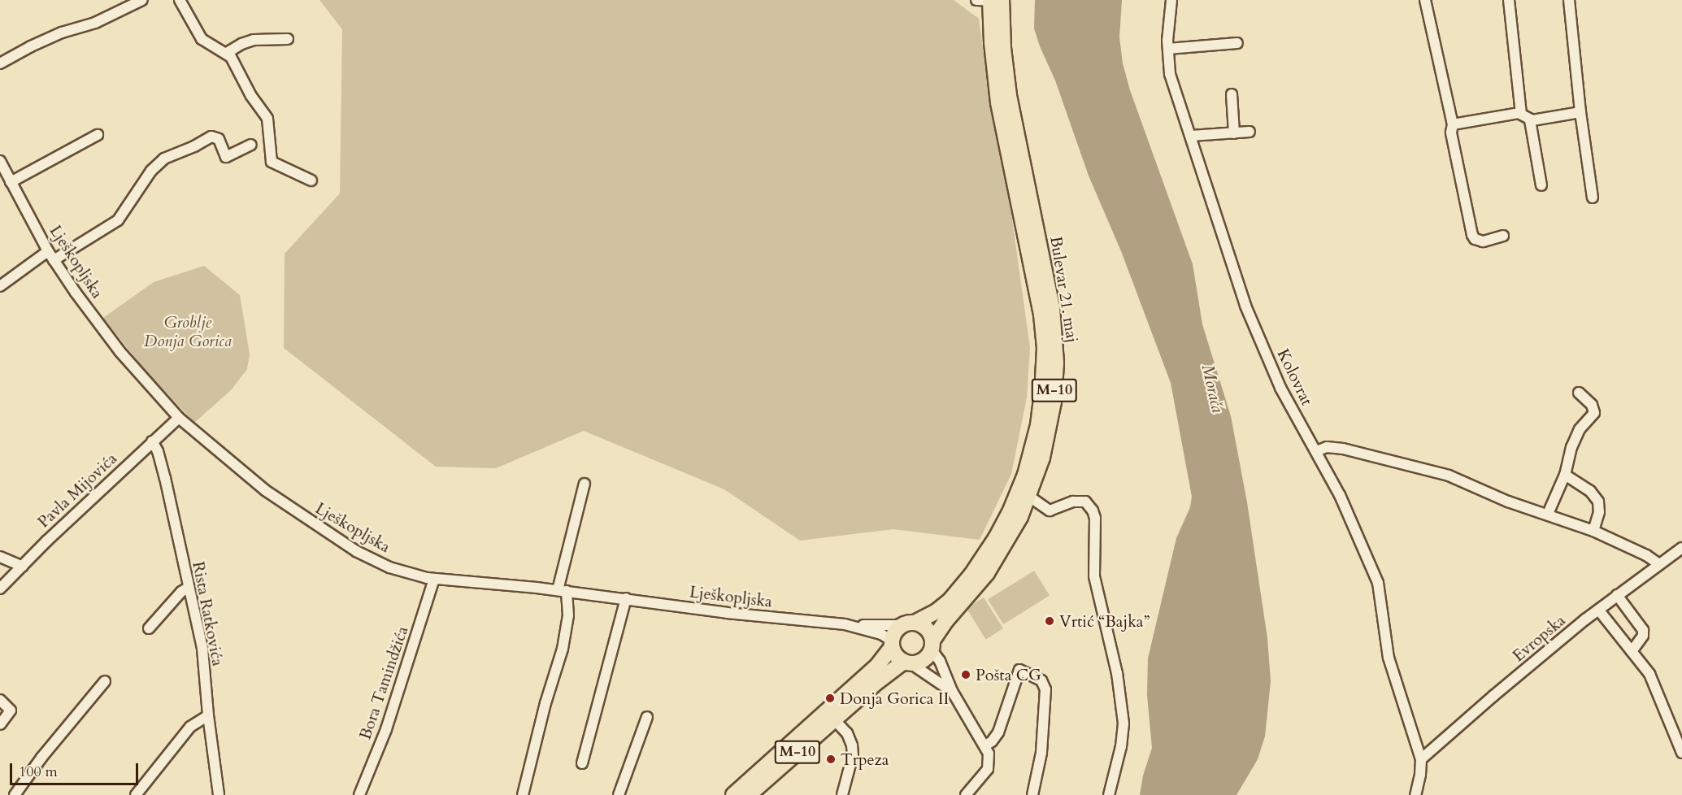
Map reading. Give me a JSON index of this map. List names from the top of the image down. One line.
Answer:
{"streets":{"main road":["Bulevar 21. maj","M-10"],"street":["Lješkopljska","Kolovrat","Pavla Mijovića","Rista Ratkovića","Evropska","Bora Tamindžića"]},"crossings":[["Lješkopljska","Bulevar 21. maj"],["Lješkopljska","M-10"],["Lješkopljska","Pavla Mijovića"],["Lješkopljska","Bora Tamindžića"],["Bulevar 21. maj","M-10"],["Kolovrat","Evropska"],["Pavla Mijovića","Rista Ratkovića"]],"water":["Morača"],"parks":["Groblje Donja Gorica"],"places":["Vrtić “Bajka”","Pošta CG","Donja Gorica II","Trpeza"],"scale_bar":"100 m"}
